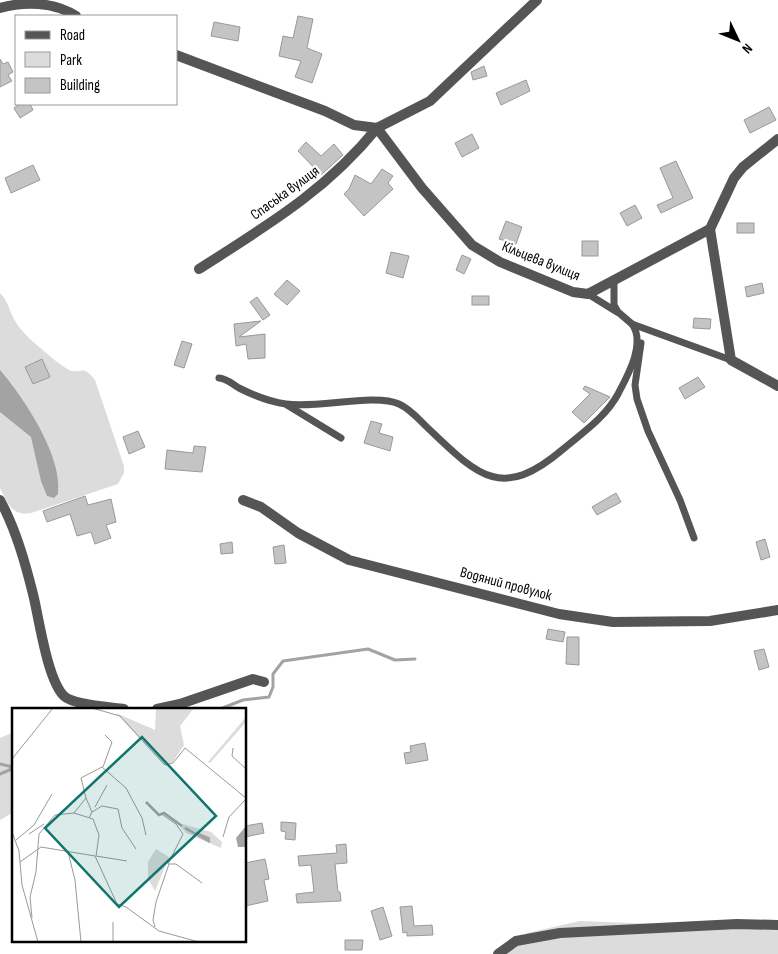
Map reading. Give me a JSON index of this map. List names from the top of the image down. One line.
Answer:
{"streets":{"street":["Спаська вулиця","Кільцева вулиця","Водяний провулок"]},"crossings":[["Спаська вулиця","Кільцева вулиця"]],"legend":["Road","Park","Building"],"north":"bottom right"}
